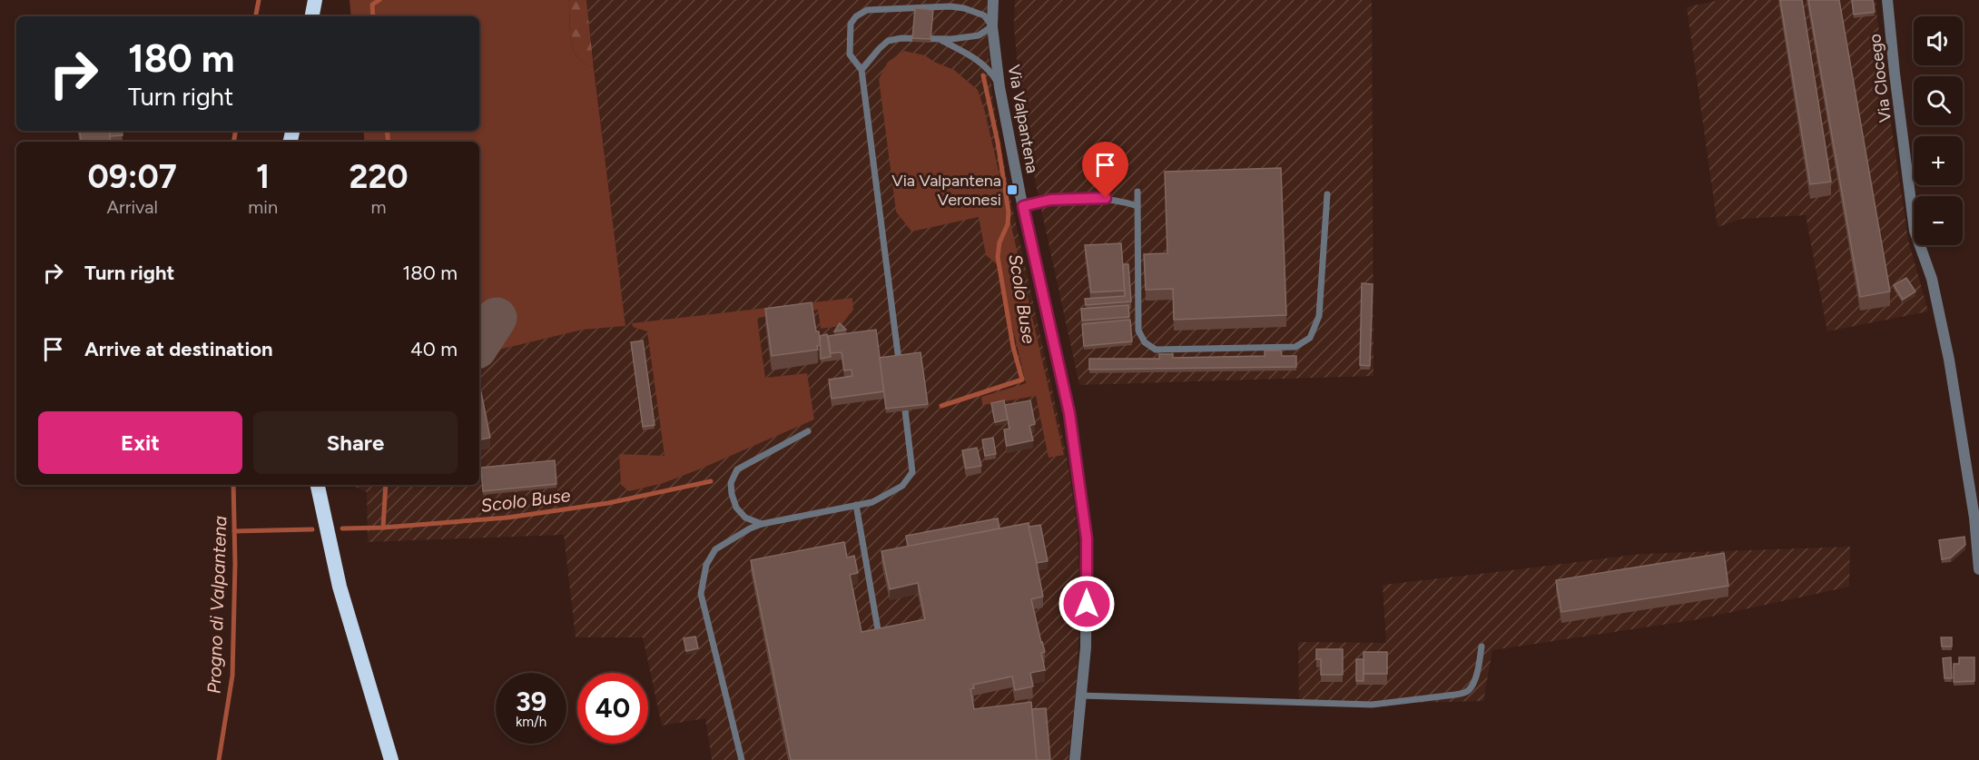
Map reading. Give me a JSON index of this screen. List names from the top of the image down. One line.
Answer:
{"streets":{"street":["Via Clocego","Via Valpantena"]},"water":["Scolo Buse","Progno di Valpantena"],"places":{"transit":["Via Valpantena Veronesi"]},"page":{"map_buttons":["+","−"],"turn":["180 m","Turn right"],"eta":["09:07","Arrival","1","min","220","m"],"list":[{"name":"Turn right","value":"180 m"},{"name":"Arrive at destination","value":"40 m"}],"buttons":["Exit","Share"],"speed":"39 km/h","limit":"40"}}
